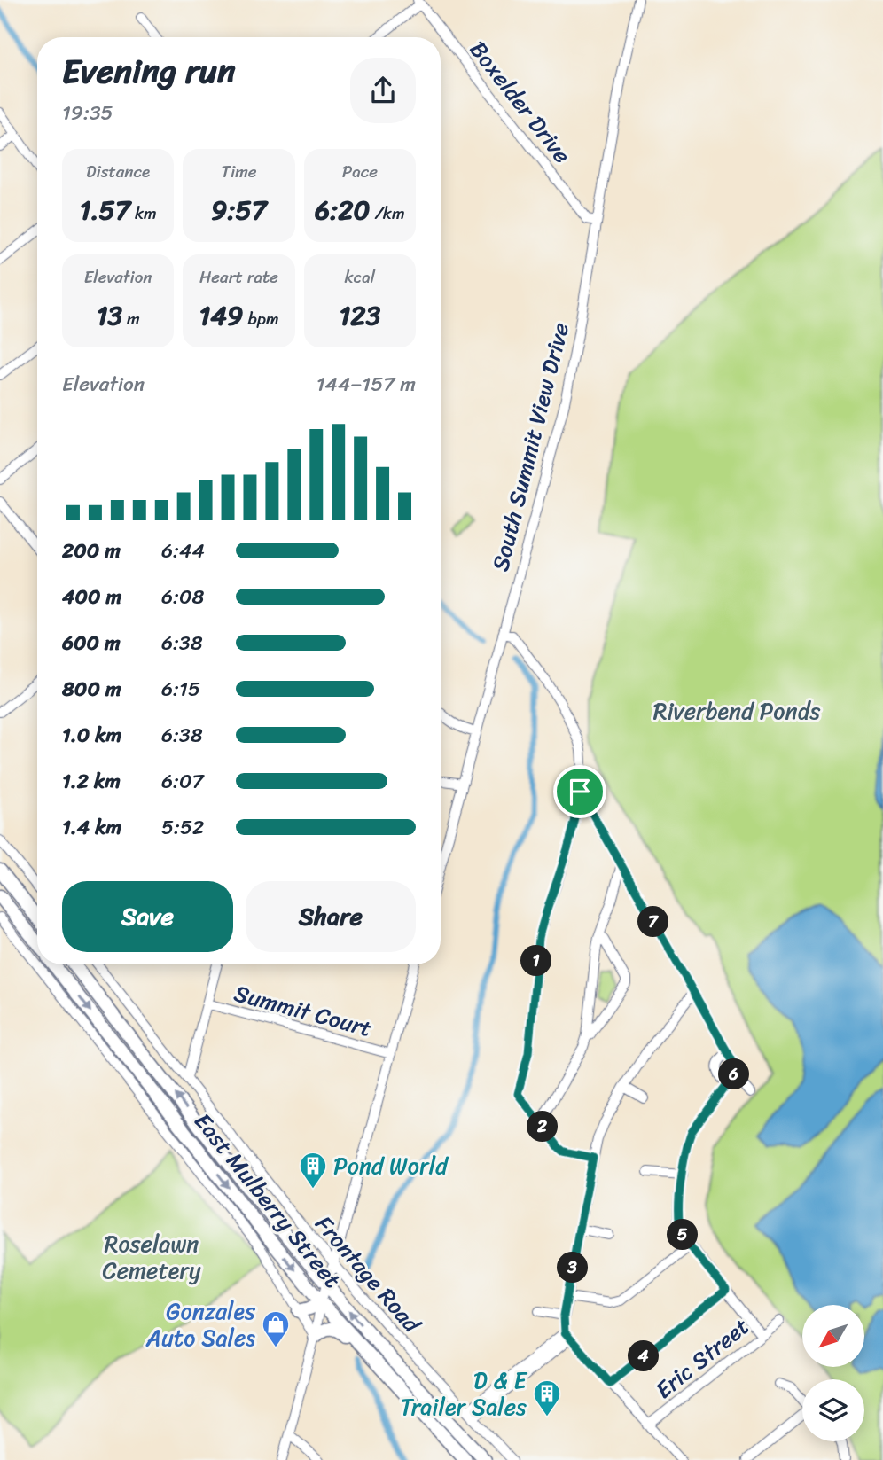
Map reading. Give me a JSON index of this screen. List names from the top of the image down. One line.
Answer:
{"streets":{"highway":["East Mulberry Street"],"street":["Boxelder Drive","South Summit View Drive","Summit Court","Frontage Road","Eric Street"]},"crossings":[["Boxelder Drive","South Summit View Drive"]],"parks":["Riverbend Ponds","Roselawn Cemetery"],"places":{"building":["Pond World","D & E Trailer Sales"],"shop":["Gonzales Auto Sales"]},"north":"bottom left","page":{"heading":["Evening run","19:35"],"stats":[["Distance","1.57 km"],["Time","9:57"],["Pace","6:20 /km"],["Elevation","13 m"],["Heart rate","149 bpm"],["kcal","123"]],"chart":["Elevation","144–157 m"],"list":[{"name":"200 m","note":"6:44"},{"name":"400 m","note":"6:08"},{"name":"600 m","note":"6:38"},{"name":"800 m","note":"6:15"},{"name":"1.0 km","note":"6:38"},{"name":"1.2 km","note":"6:07"},{"name":"1.4 km","note":"5:52"}],"buttons":["Save","Share"],"pins":["7","1","6","2","5","3","4"]}}
